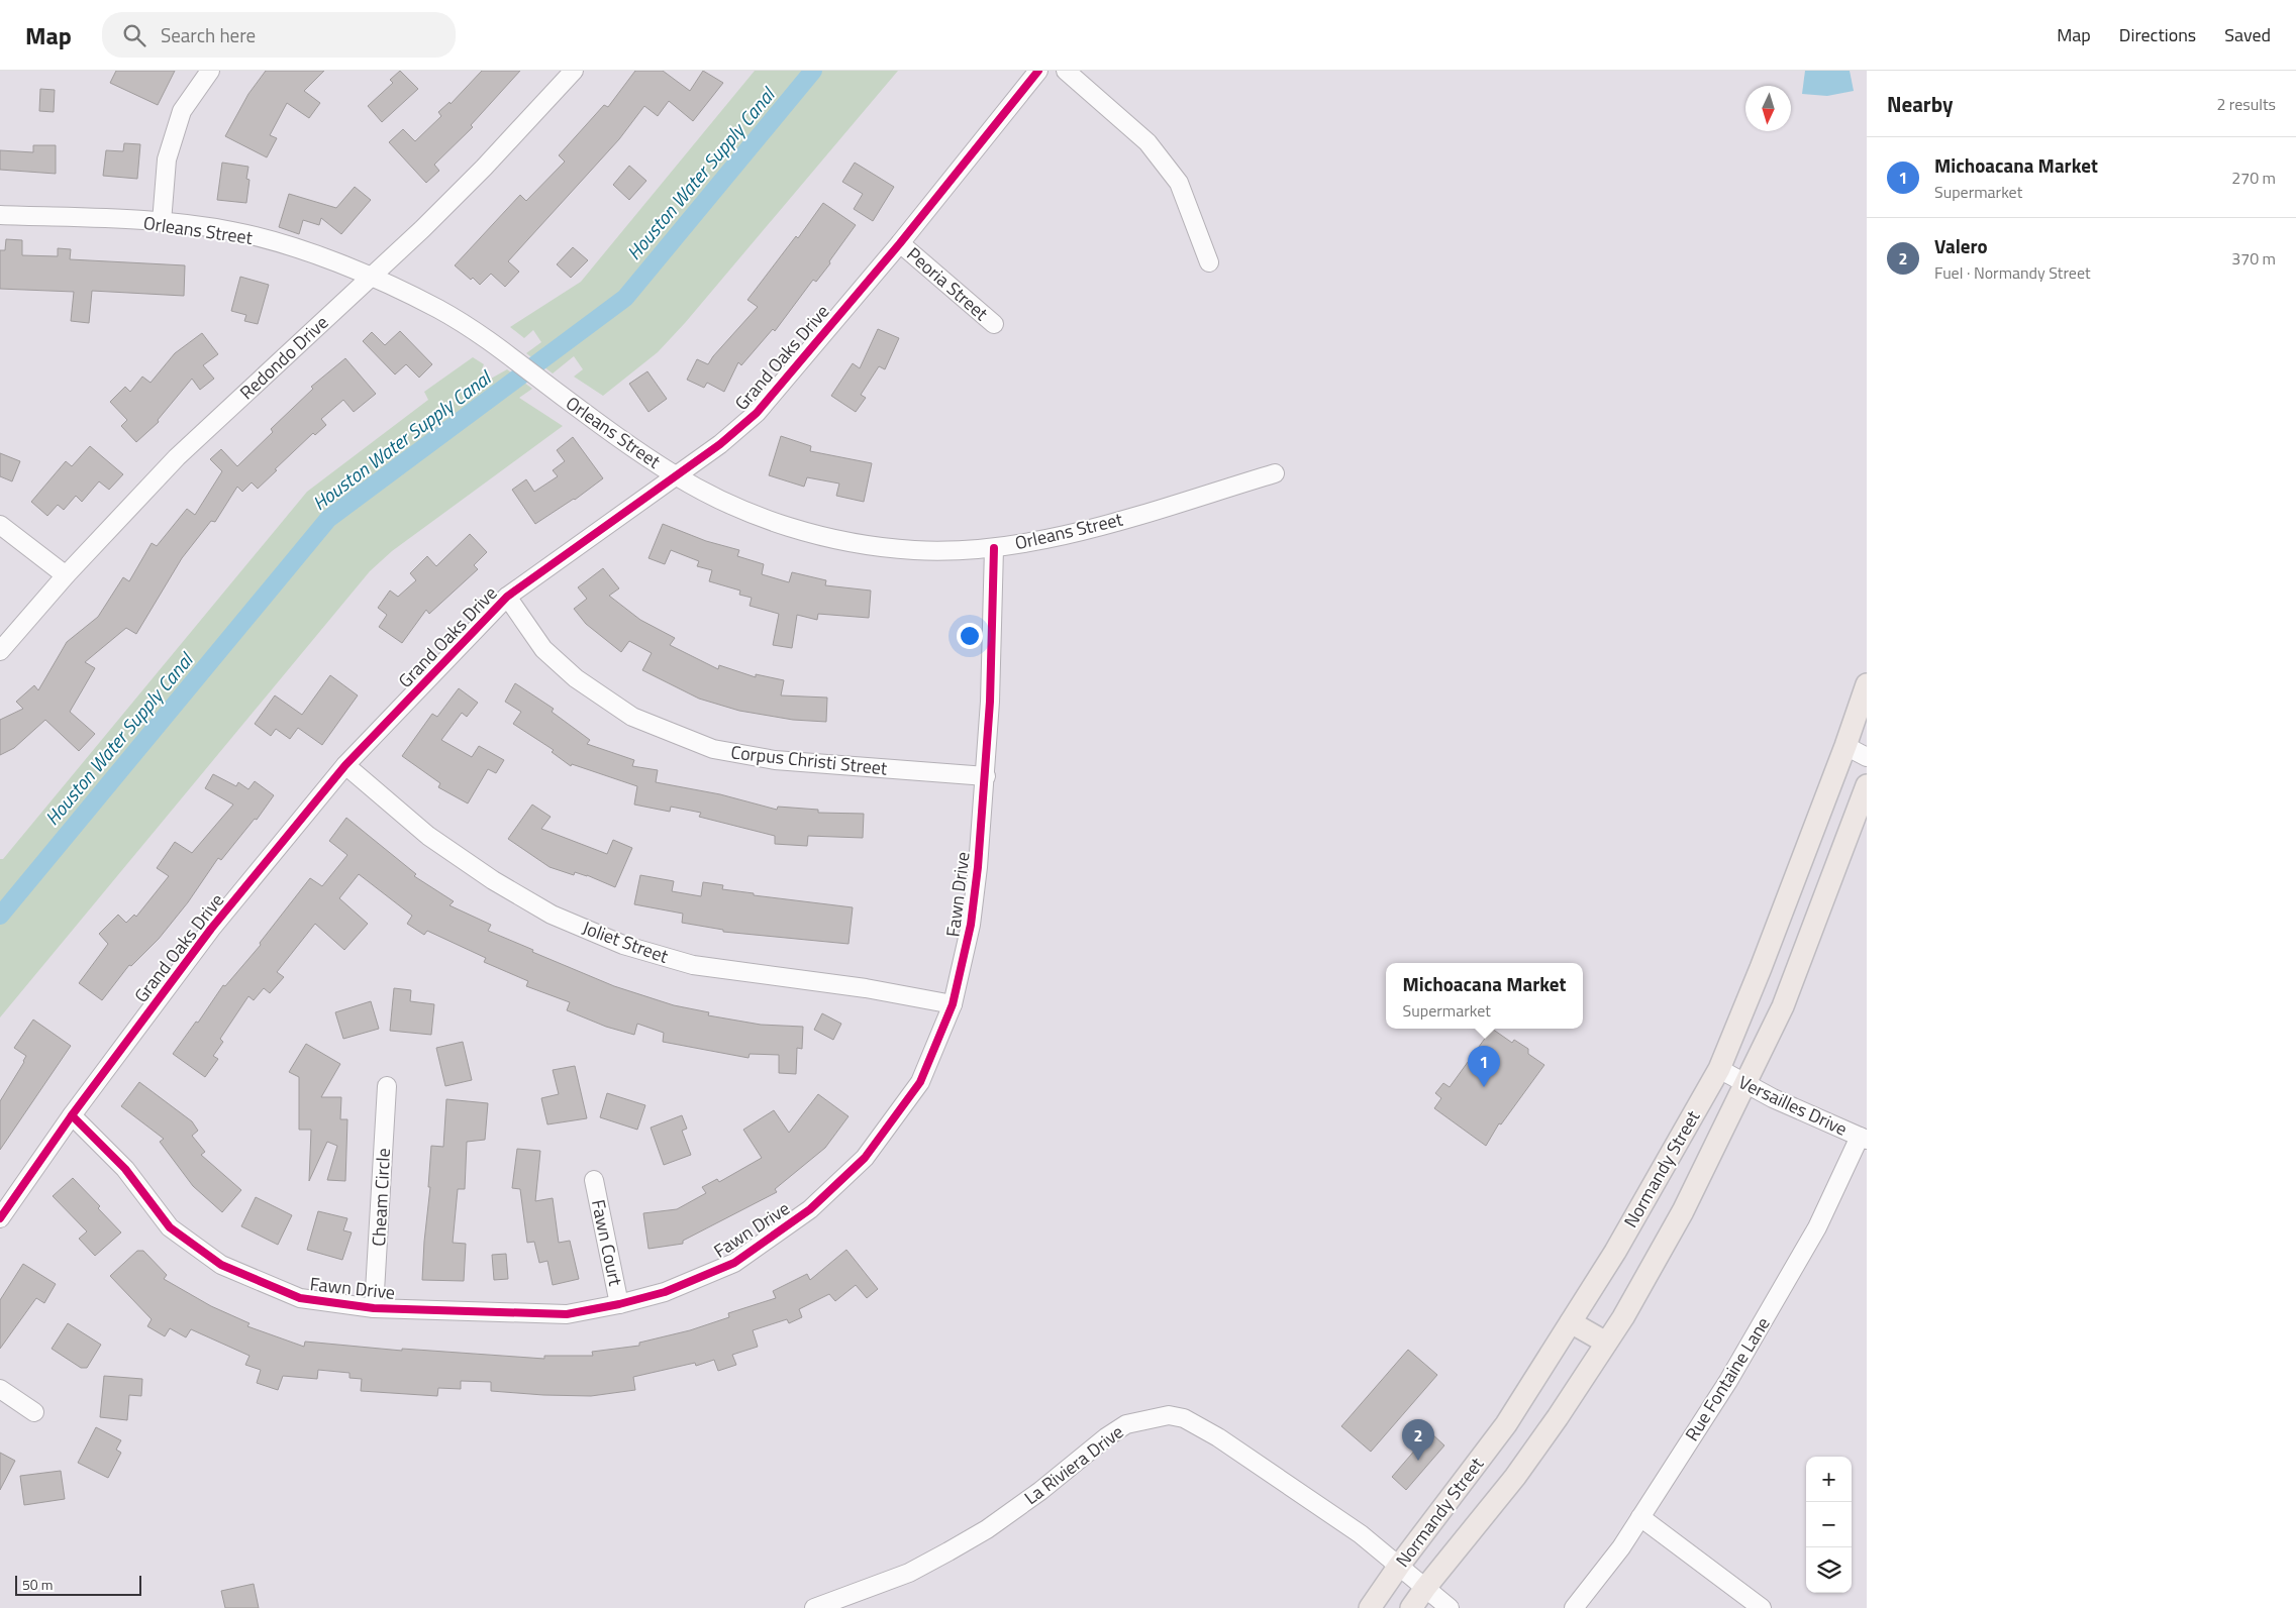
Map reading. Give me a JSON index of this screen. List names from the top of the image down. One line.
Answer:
{"streets":{"main road":["Normandy Street"],"street":["Orleans Street","Peoria Street","Redondo Drive","Grand Oaks Drive","Corpus Christi Street","Fawn Drive","Joliet Street","Versailles Drive","Cheam Circle","Fawn Court","Rue Fontaine Lane","La Riviera Drive"]},"crossings":[["Orleans Street","Redondo Drive"],["Orleans Street","Grand Oaks Drive"],["Orleans Street","Fawn Drive"],["Peoria Street","Grand Oaks Drive"],["Grand Oaks Drive","Corpus Christi Street"],["Grand Oaks Drive","Fawn Drive"],["Grand Oaks Drive","Joliet Street"],["Corpus Christi Street","Fawn Drive"],["Fawn Drive","Joliet Street"],["Fawn Drive","Cheam Circle"],["Fawn Drive","Fawn Court"],["Versailles Drive","Normandy Street"],["Versailles Drive","Rue Fontaine Lane"],["Normandy Street","La Riviera Drive"]],"water":["Houston Water Supply Canal"],"scale_bar":"50 m","north":"bottom","page":{"header":"Map","search":"Search here","nav":["Map","Directions","Saved"],"heading":["Nearby","2 results"],"list":[{"mark":"1","name":"Michoacana Market","note":"Supermarket","value":"270 m"},{"mark":"2","name":"Valero","note":"Fuel · Normandy Street","value":"370 m"}],"popup":["Michoacana Market","Supermarket"],"pins":["1","2"],"map_buttons":["+","−"],"scale":"50 m"}}
